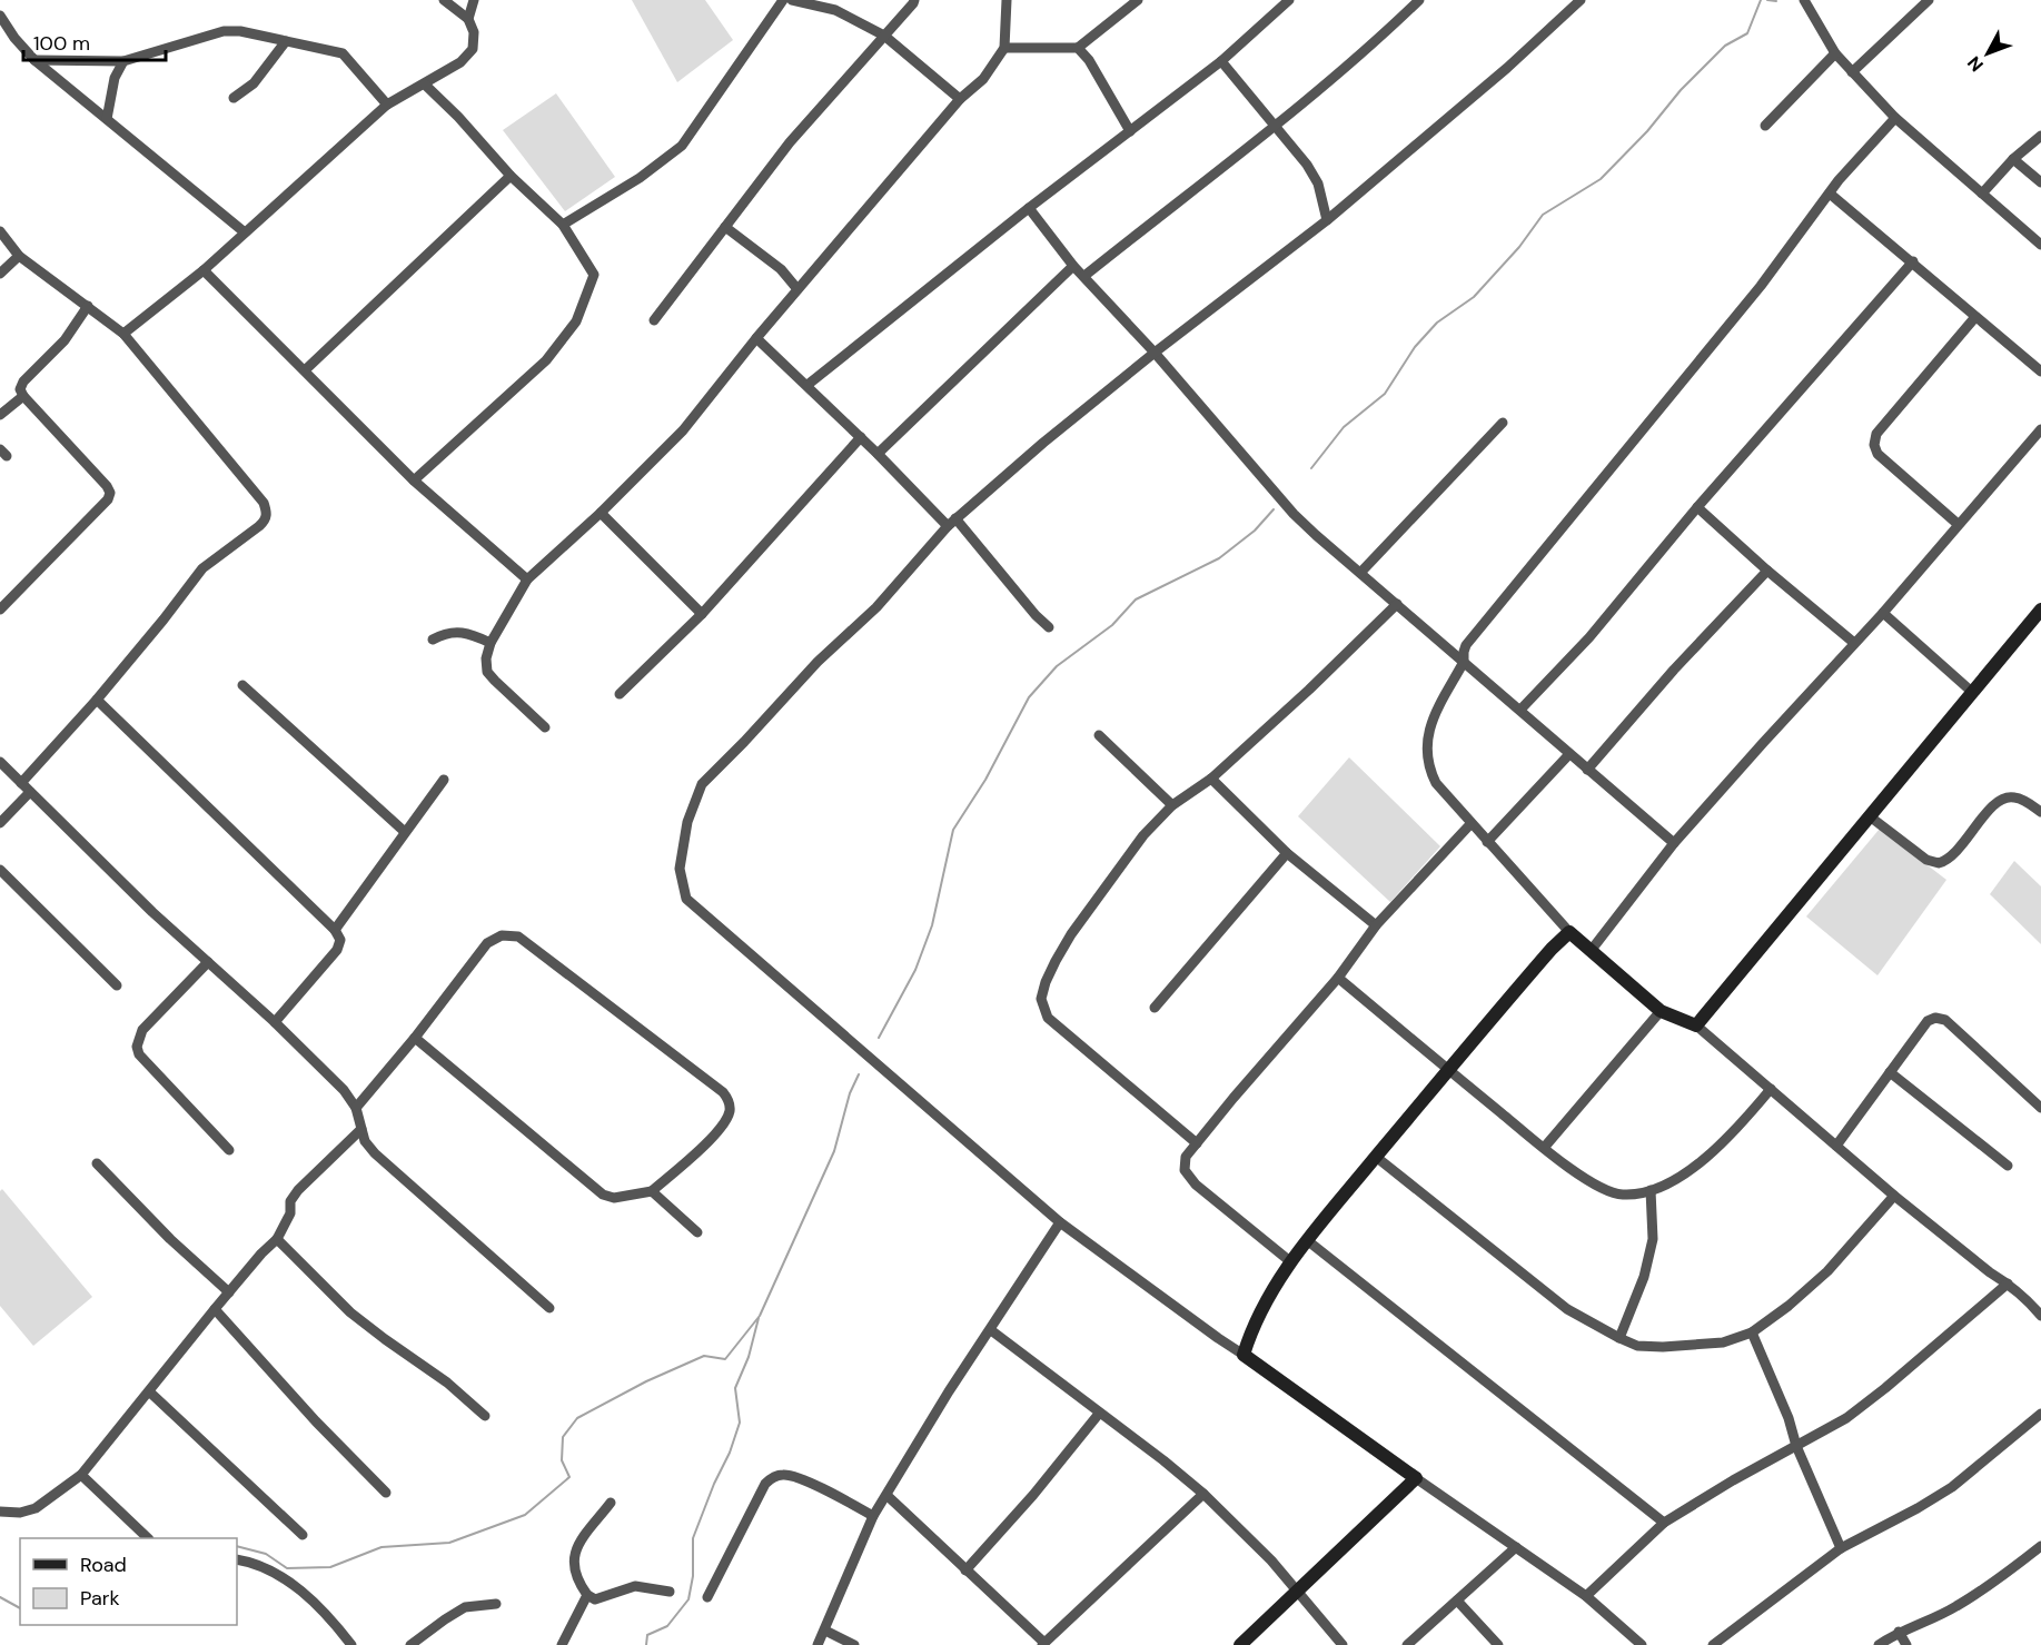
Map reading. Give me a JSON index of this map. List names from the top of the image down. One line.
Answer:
{"legend":["Road","Park"],"scale_bar":"100 m","north":"bottom left"}
